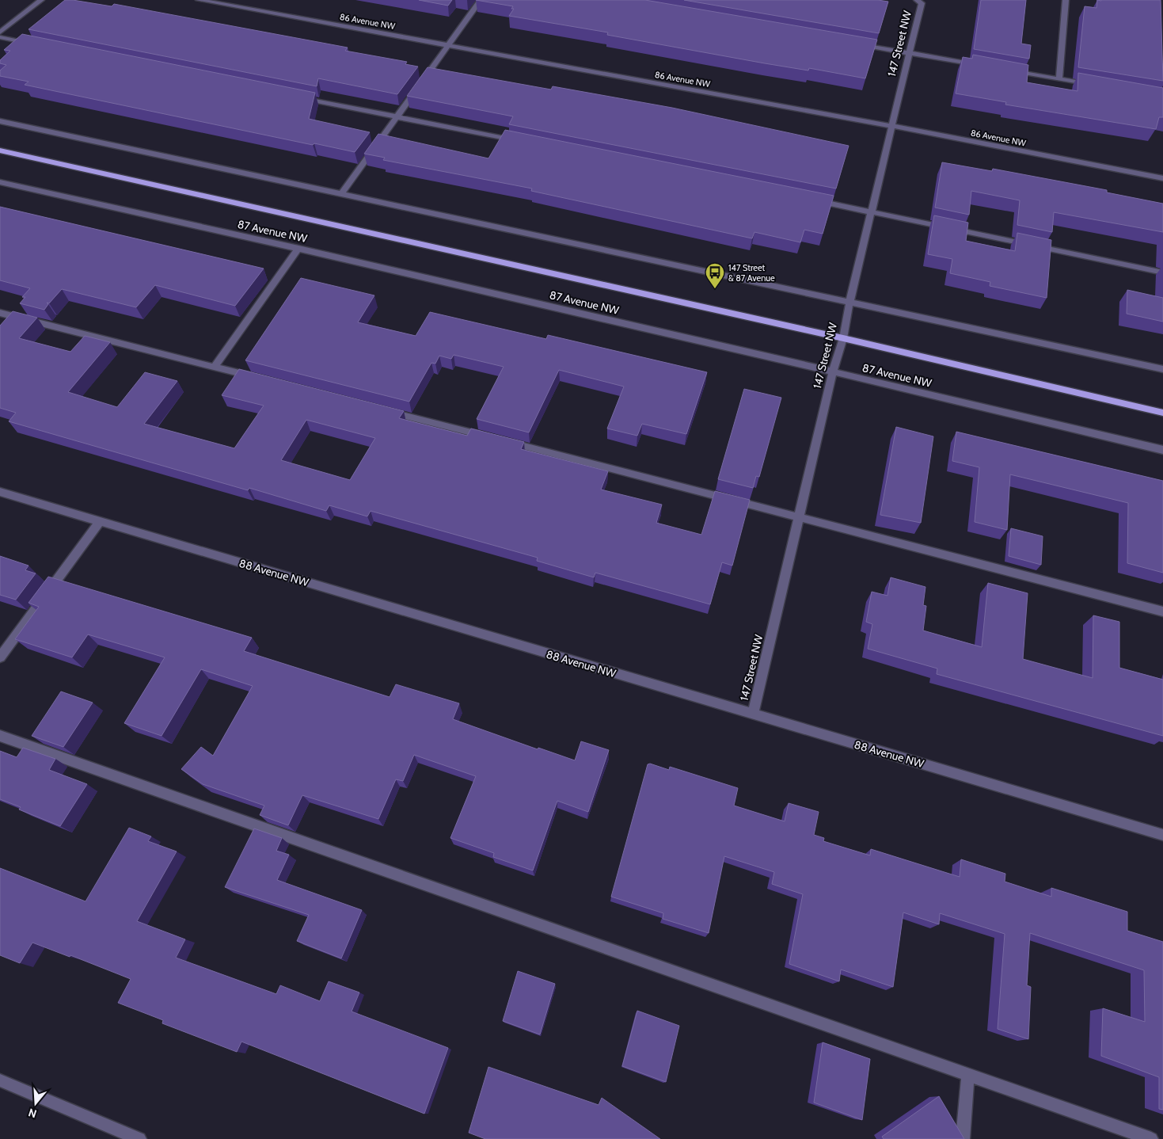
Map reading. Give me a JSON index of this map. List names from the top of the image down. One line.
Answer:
{"streets":{"main road":["87 Avenue NW"],"street":["86 Avenue NW","147 Street NW","88 Avenue NW"]},"crossings":[["86 Avenue NW","147 Street NW"],["147 Street NW","87 Avenue NW"],["147 Street NW","88 Avenue NW"]],"places":{"bus stop":["147 Street & 87 Avenue"]},"north":"bottom"}
